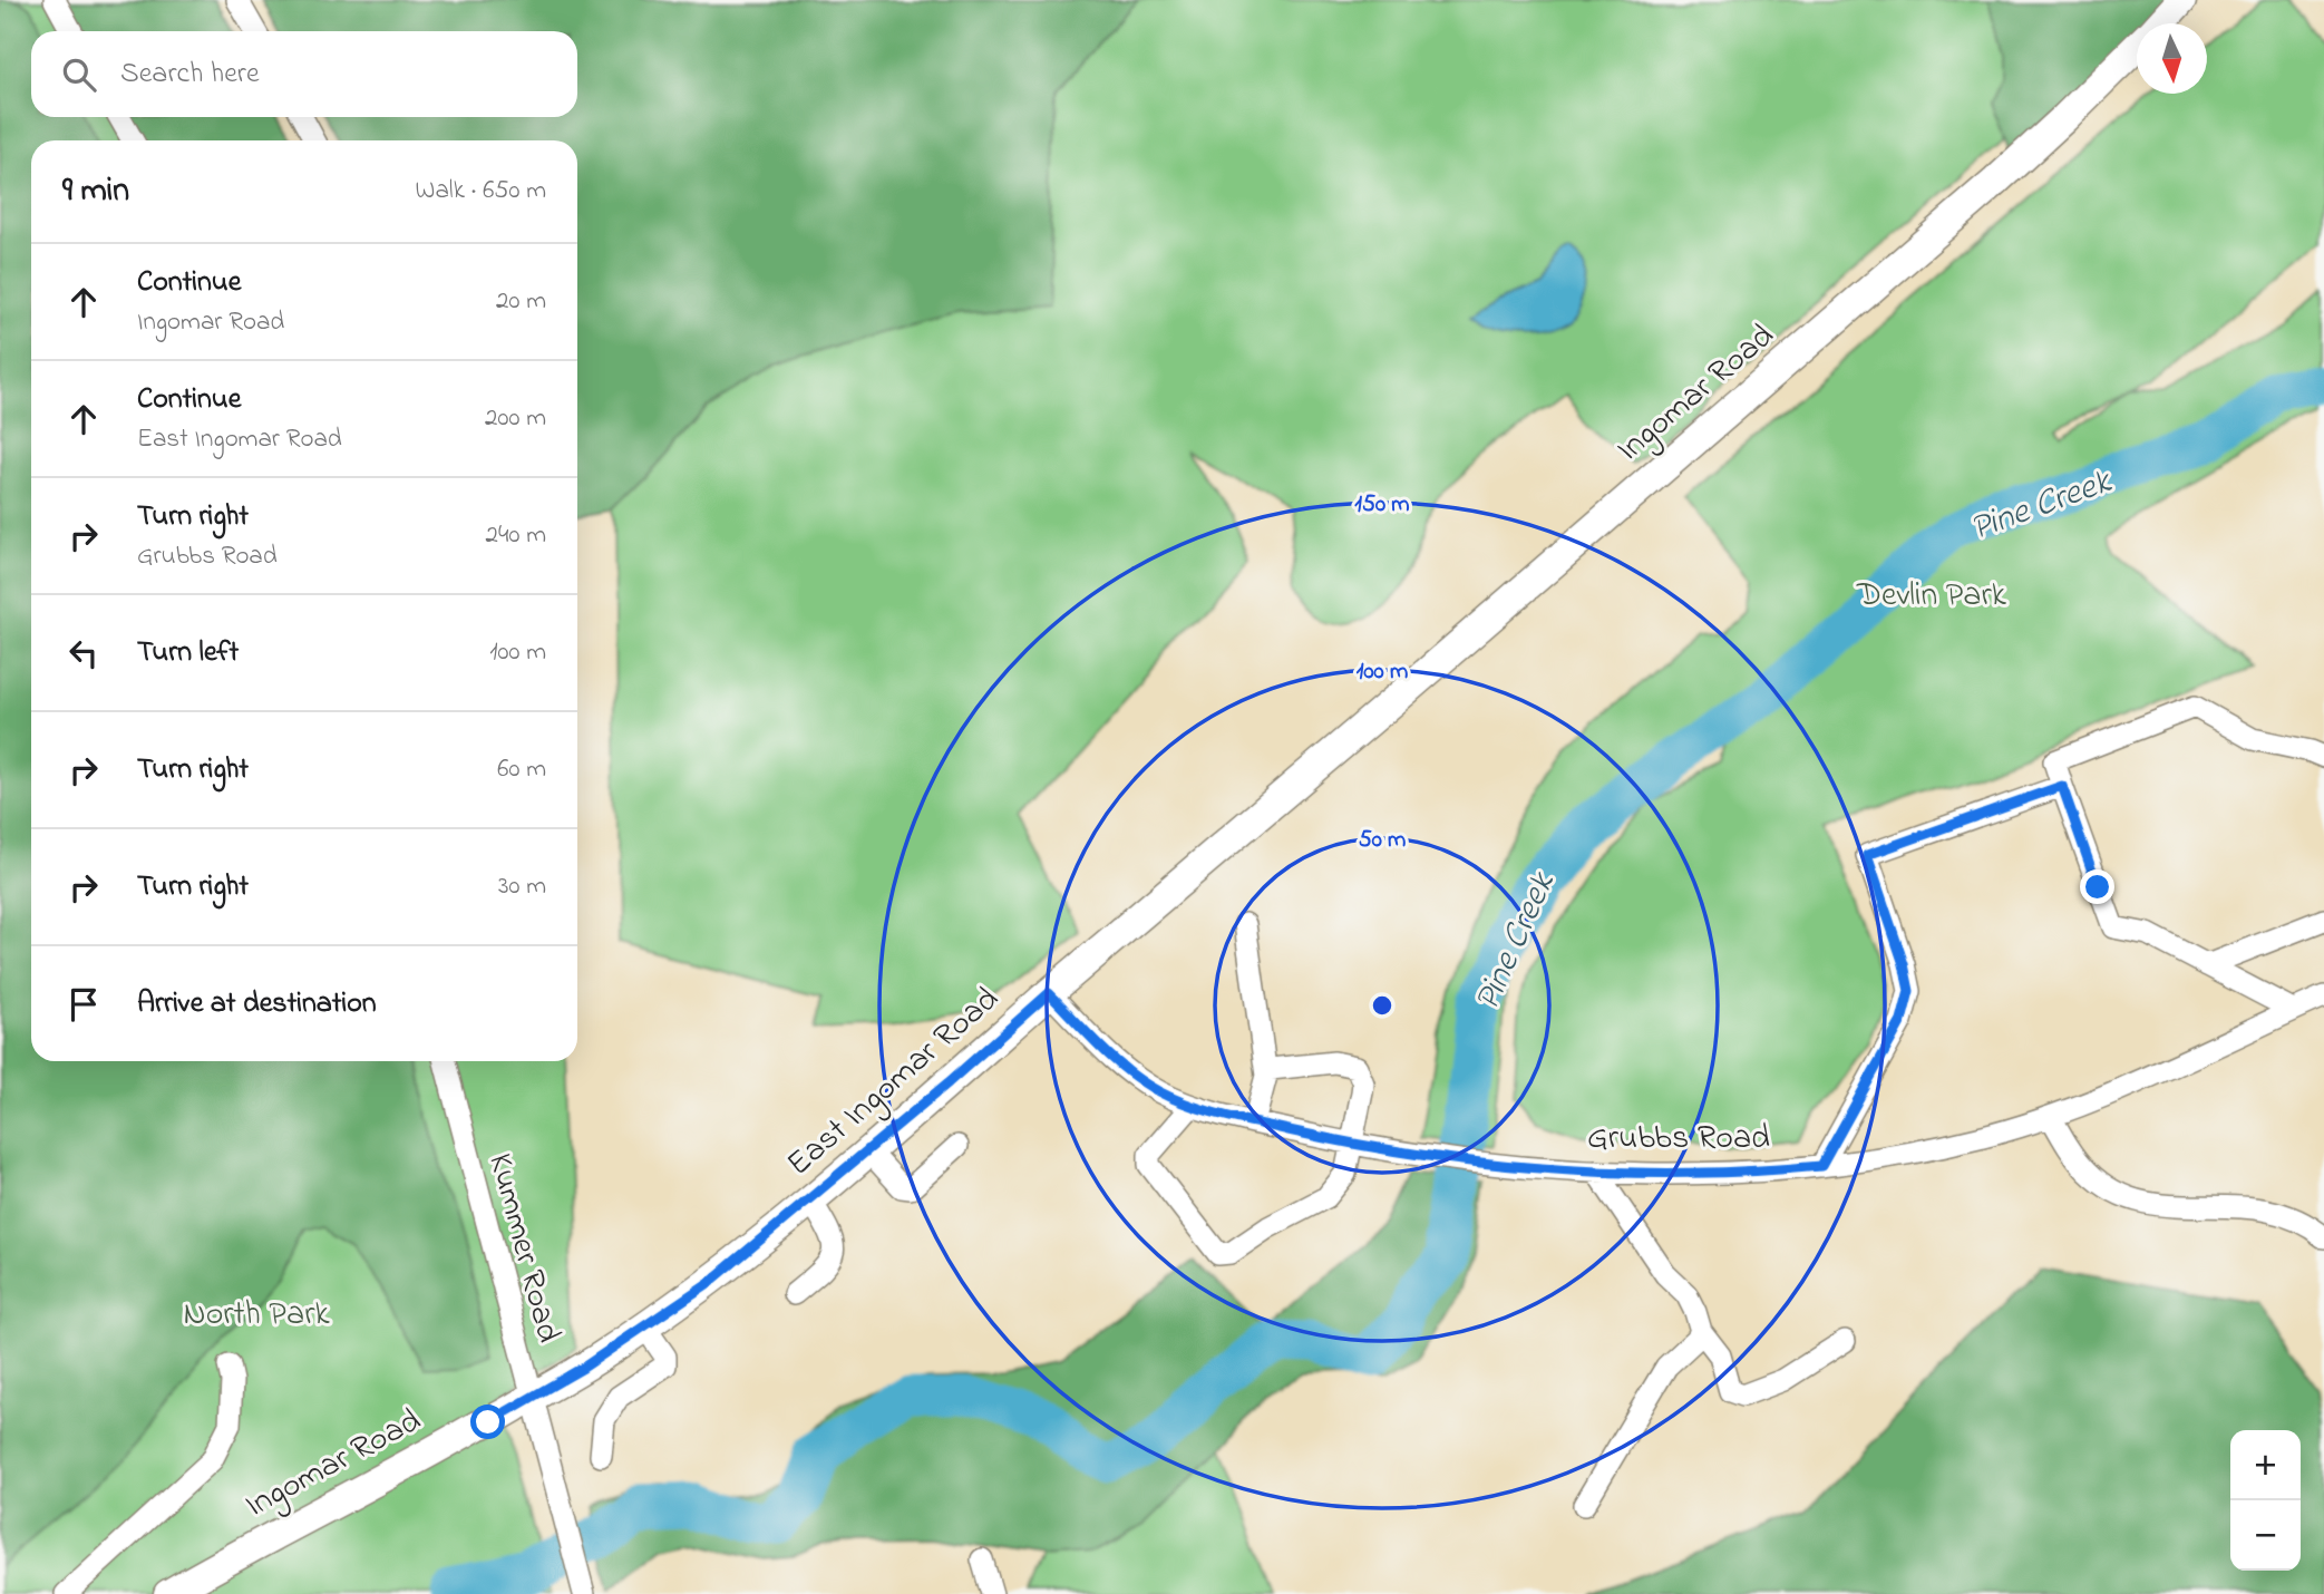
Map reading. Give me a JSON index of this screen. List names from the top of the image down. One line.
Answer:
{"streets":{"main road":["Ingomar Road","East Ingomar Road"],"street":["Grubbs Road","Kummer Road"]},"crossings":[["Ingomar Road","East Ingomar Road"],["Ingomar Road","Kummer Road"],["East Ingomar Road","Grubbs Road"],["East Ingomar Road","Kummer Road"]],"water":["Pine Creek"],"parks":["Devlin Park","North Park"],"north":"bottom","page":{"search":"Search here","heading":["9 min","Walk · 650 m"],"list":[["Continue","Ingomar Road","20 m"],["Continue","East Ingomar Road","200 m"],["Turn right","Grubbs Road","240 m"],["Turn left","100 m"],["Turn right","60 m"],["Turn right","30 m"],"Arrive at destination"],"map_buttons":["+","−"]},"rings":["150 m","100 m","50 m"]}
